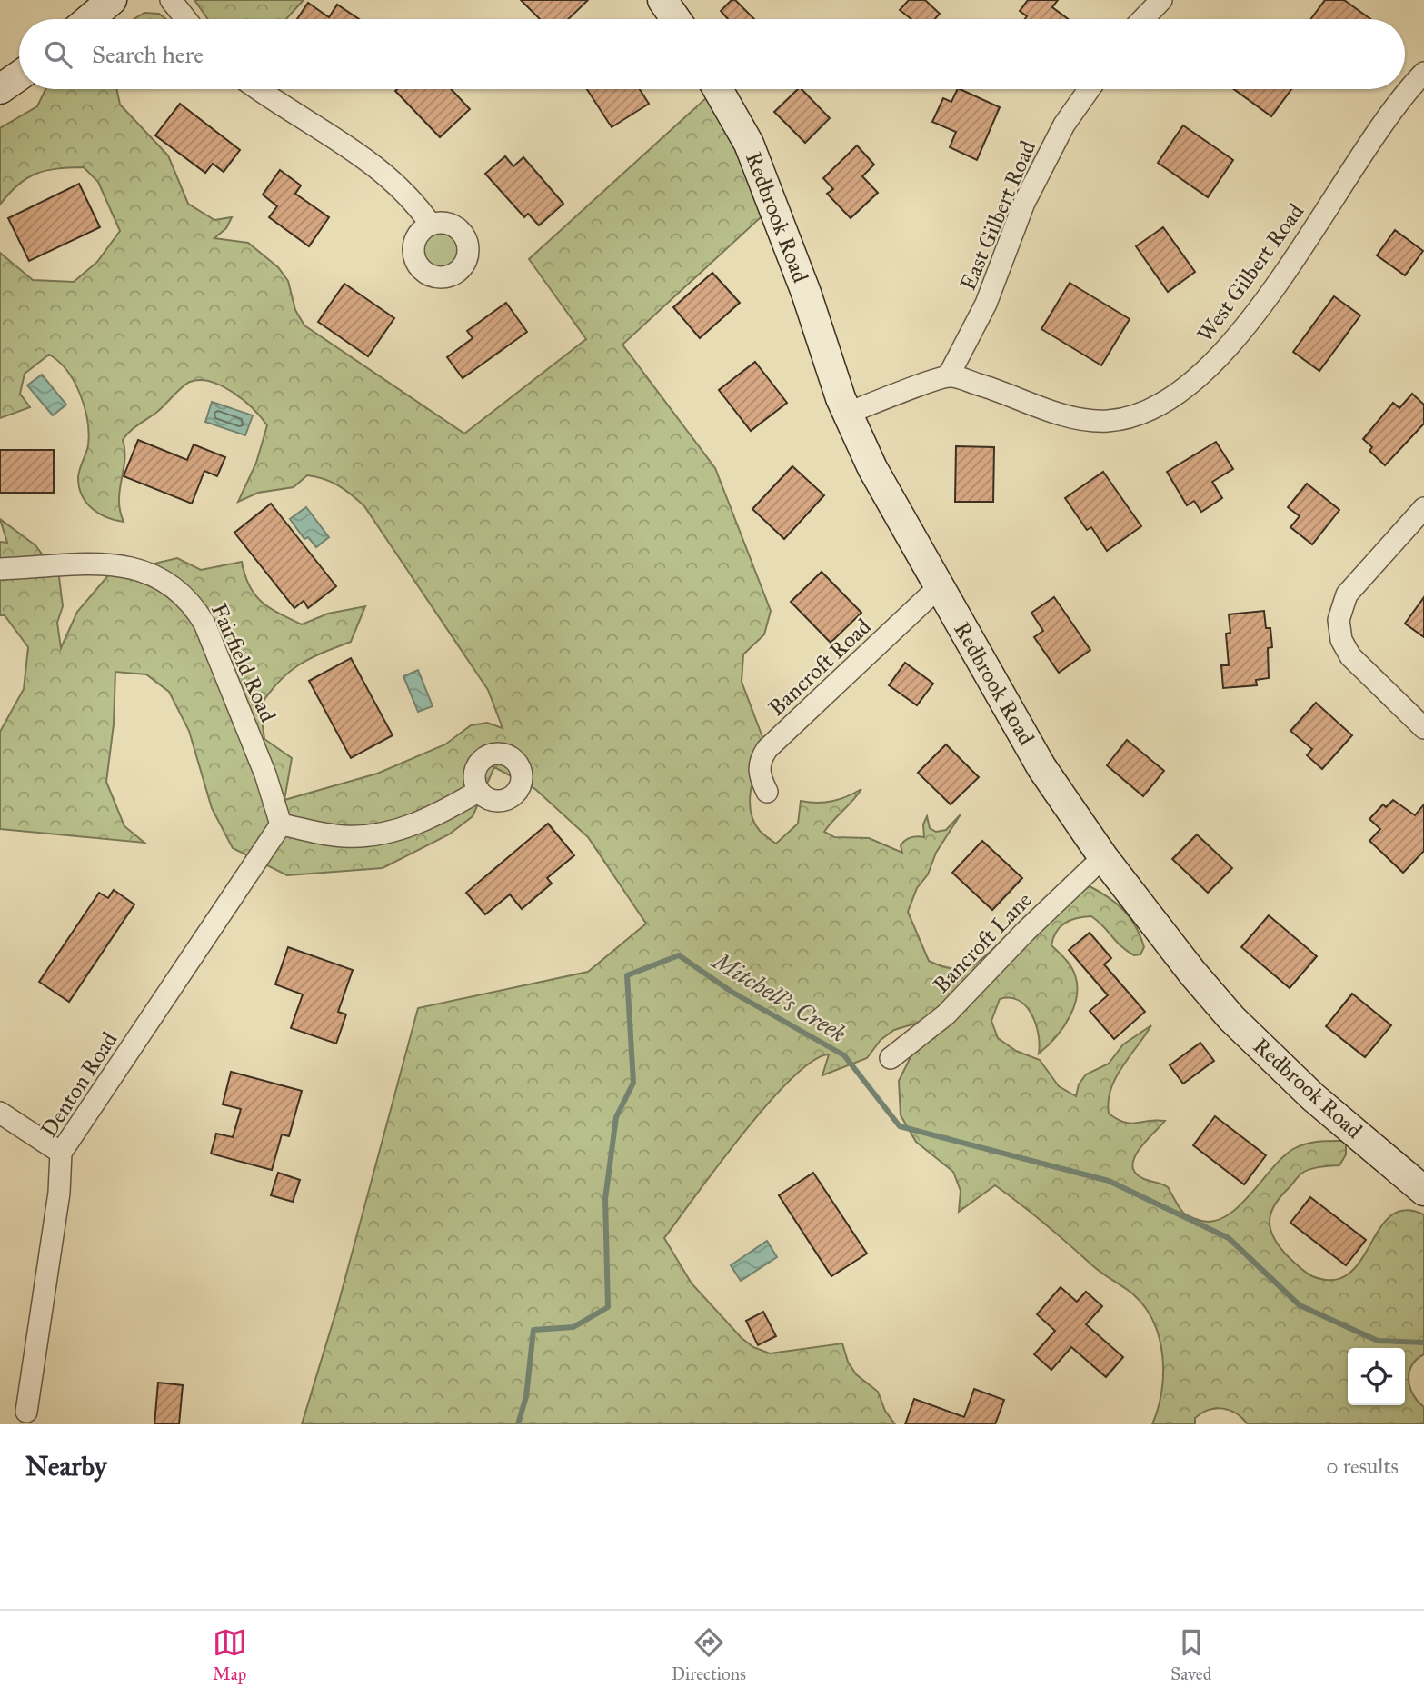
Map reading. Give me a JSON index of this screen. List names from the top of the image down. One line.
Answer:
{"streets":{"main road":["Redbrook Road"],"street":["East Gilbert Road","West Gilbert Road","Fairfield Road","Bancroft Road","Bancroft Lane","Denton Road"]},"crossings":[["East Gilbert Road","West Gilbert Road"],["Redbrook Road","Bancroft Road"],["Redbrook Road","Bancroft Lane"],["Fairfield Road","Denton Road"]],"water":["Mitchell's Creek"],"page":{"search":"Search here","heading":["Nearby","0 results"],"nav":["Map","Directions","Saved"]}}
